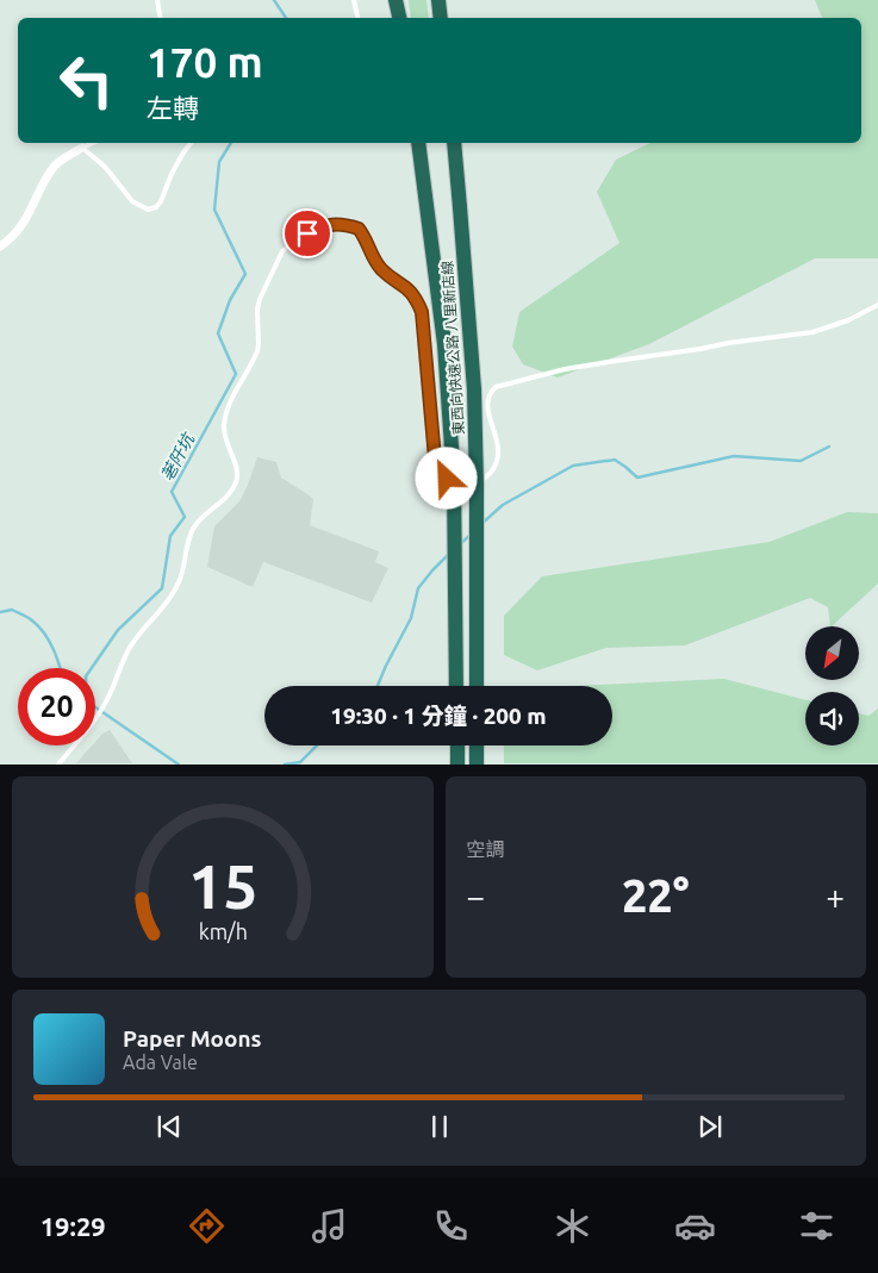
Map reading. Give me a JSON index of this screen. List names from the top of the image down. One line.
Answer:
{"streets":{"highway":["東西向快速公路 八里新店線"]},"water":["荖阡坑"],"north":"bottom left","page":{"turn":["170 m","左轉"],"limit":"20","trip":"19:30 · 1 分鐘 · 200 m","tile":"空調","heat":["−","22°","+"],"song":["Paper Moons","Ada Vale"],"tabs":"19:29","gauge":["15","km/h"]}}
